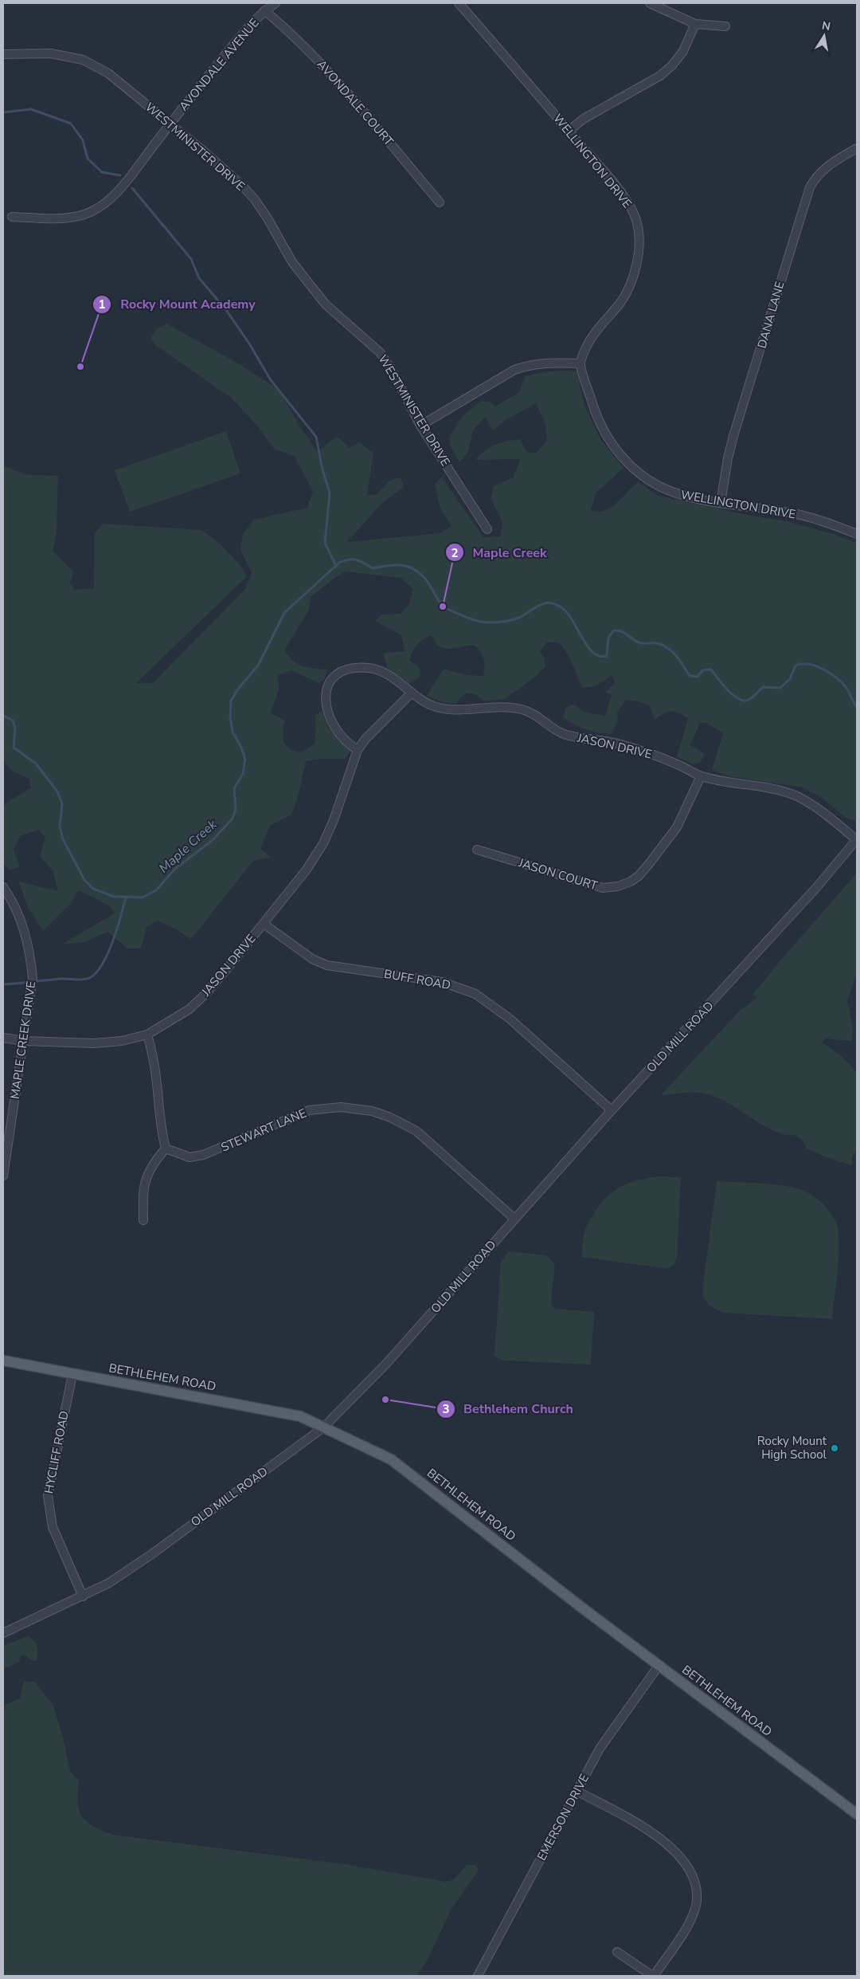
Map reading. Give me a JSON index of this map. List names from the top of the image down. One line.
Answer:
{"streets":{"main road":["BETHLEHEM ROAD"],"street":["AVONDALE AVENUE","AVONDALE COURT","WESTMINISTER DRIVE","WELLINGTON DRIVE","DANA LANE","JASON DRIVE","JASON COURT","BUFF ROAD","OLD MILL ROAD","MAPLE CREEK DRIVE","STEWART LANE","HYCLIFF ROAD","EMERSON DRIVE"]},"crossings":[["AVONDALE AVENUE","AVONDALE COURT"],["AVONDALE AVENUE","WESTMINISTER DRIVE"],["WELLINGTON DRIVE","DANA LANE"],["JASON DRIVE","JASON COURT"],["JASON DRIVE","BUFF ROAD"],["JASON DRIVE","OLD MILL ROAD"],["JASON DRIVE","MAPLE CREEK DRIVE"],["BUFF ROAD","OLD MILL ROAD"],["OLD MILL ROAD","STEWART LANE"],["OLD MILL ROAD","BETHLEHEM ROAD"],["OLD MILL ROAD","HYCLIFF ROAD"],["BETHLEHEM ROAD","HYCLIFF ROAD"],["BETHLEHEM ROAD","EMERSON DRIVE"]],"water":["Maple Creek"],"places":["Rocky Mount Academy","Maple Creek","Bethlehem Church","Rocky Mount High School"],"north":"top"}
